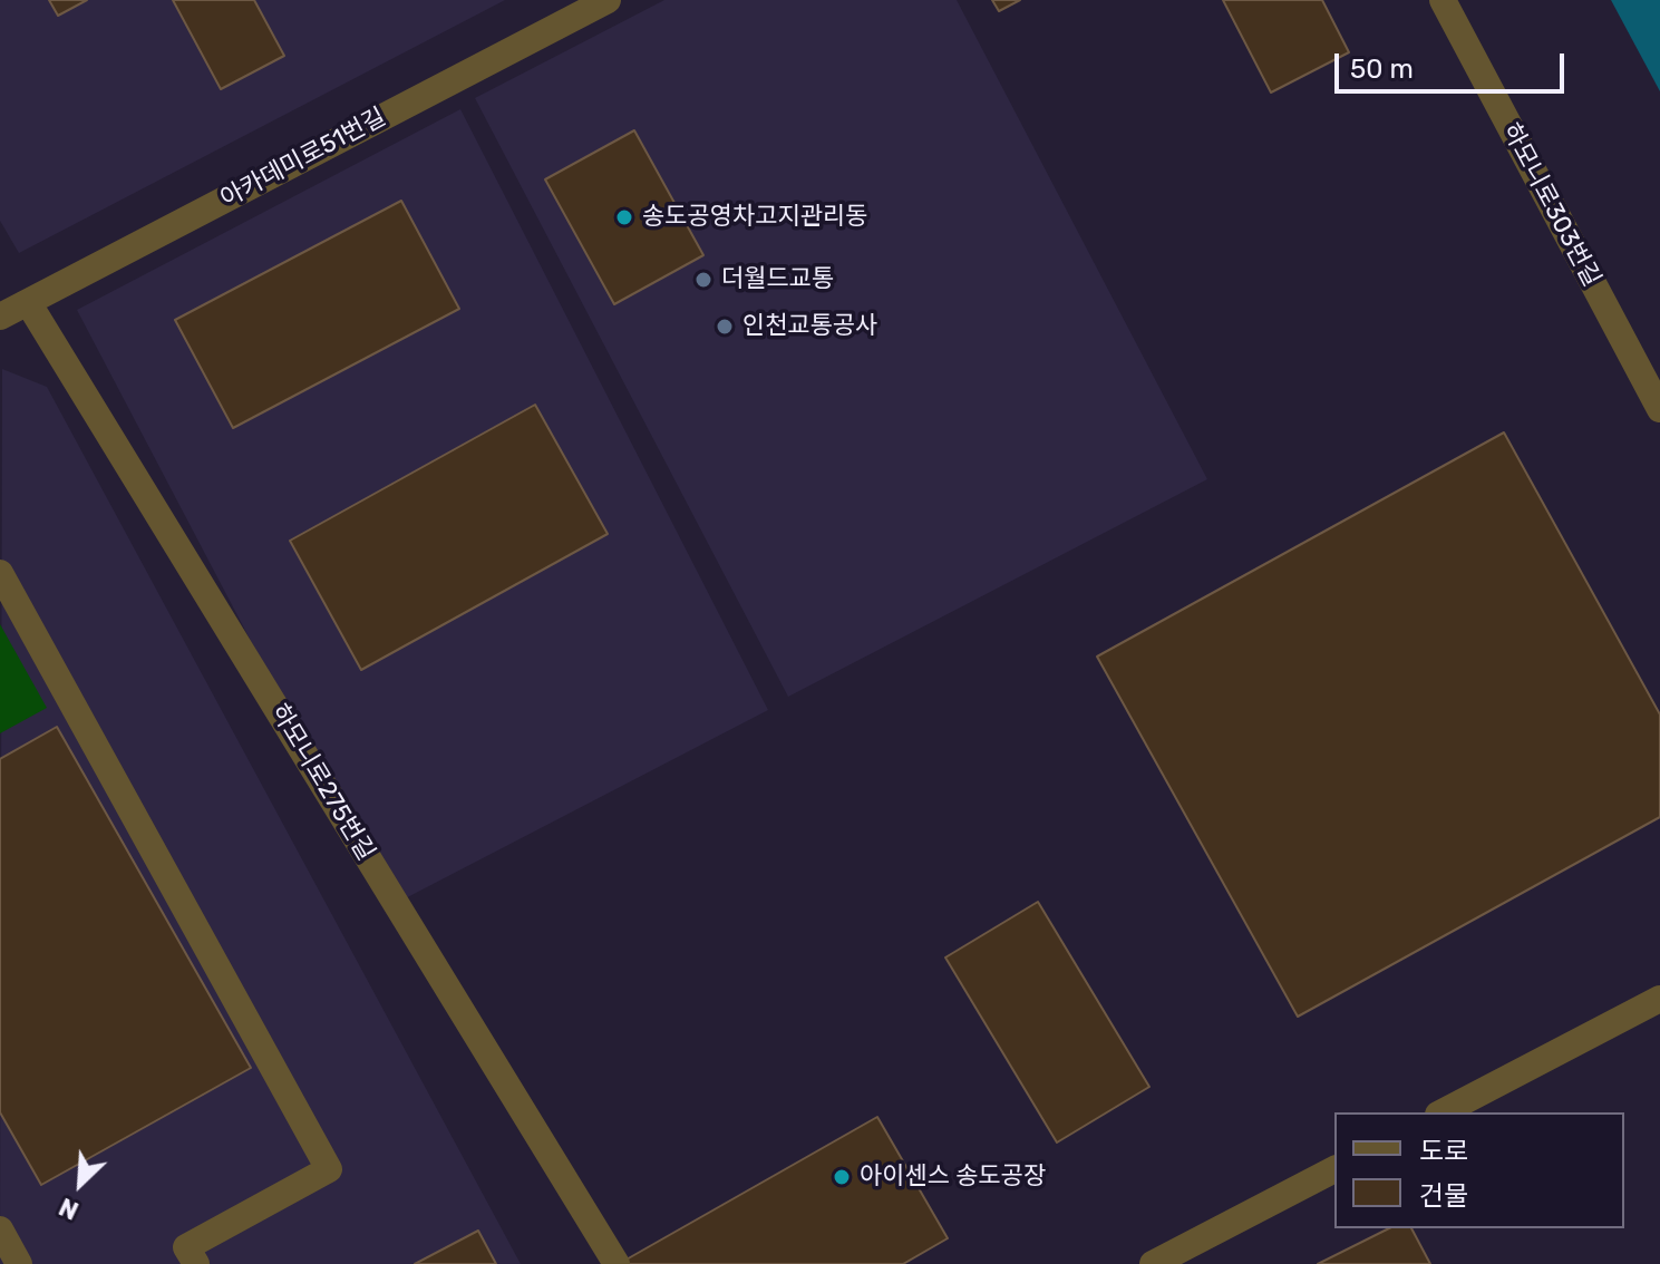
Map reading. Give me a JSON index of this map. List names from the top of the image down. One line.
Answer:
{"streets":{"street":["아카데미로51번길","하모니로303번길","하모니로275번길"]},"crossings":[["아카데미로51번길","하모니로275번길"]],"places":["송도공영차고지관리동","더월드교통","인천교통공사","아이센스 송도공장"],"legend":["도로","건물"],"scale_bar":"50 m","north":"bottom left"}
